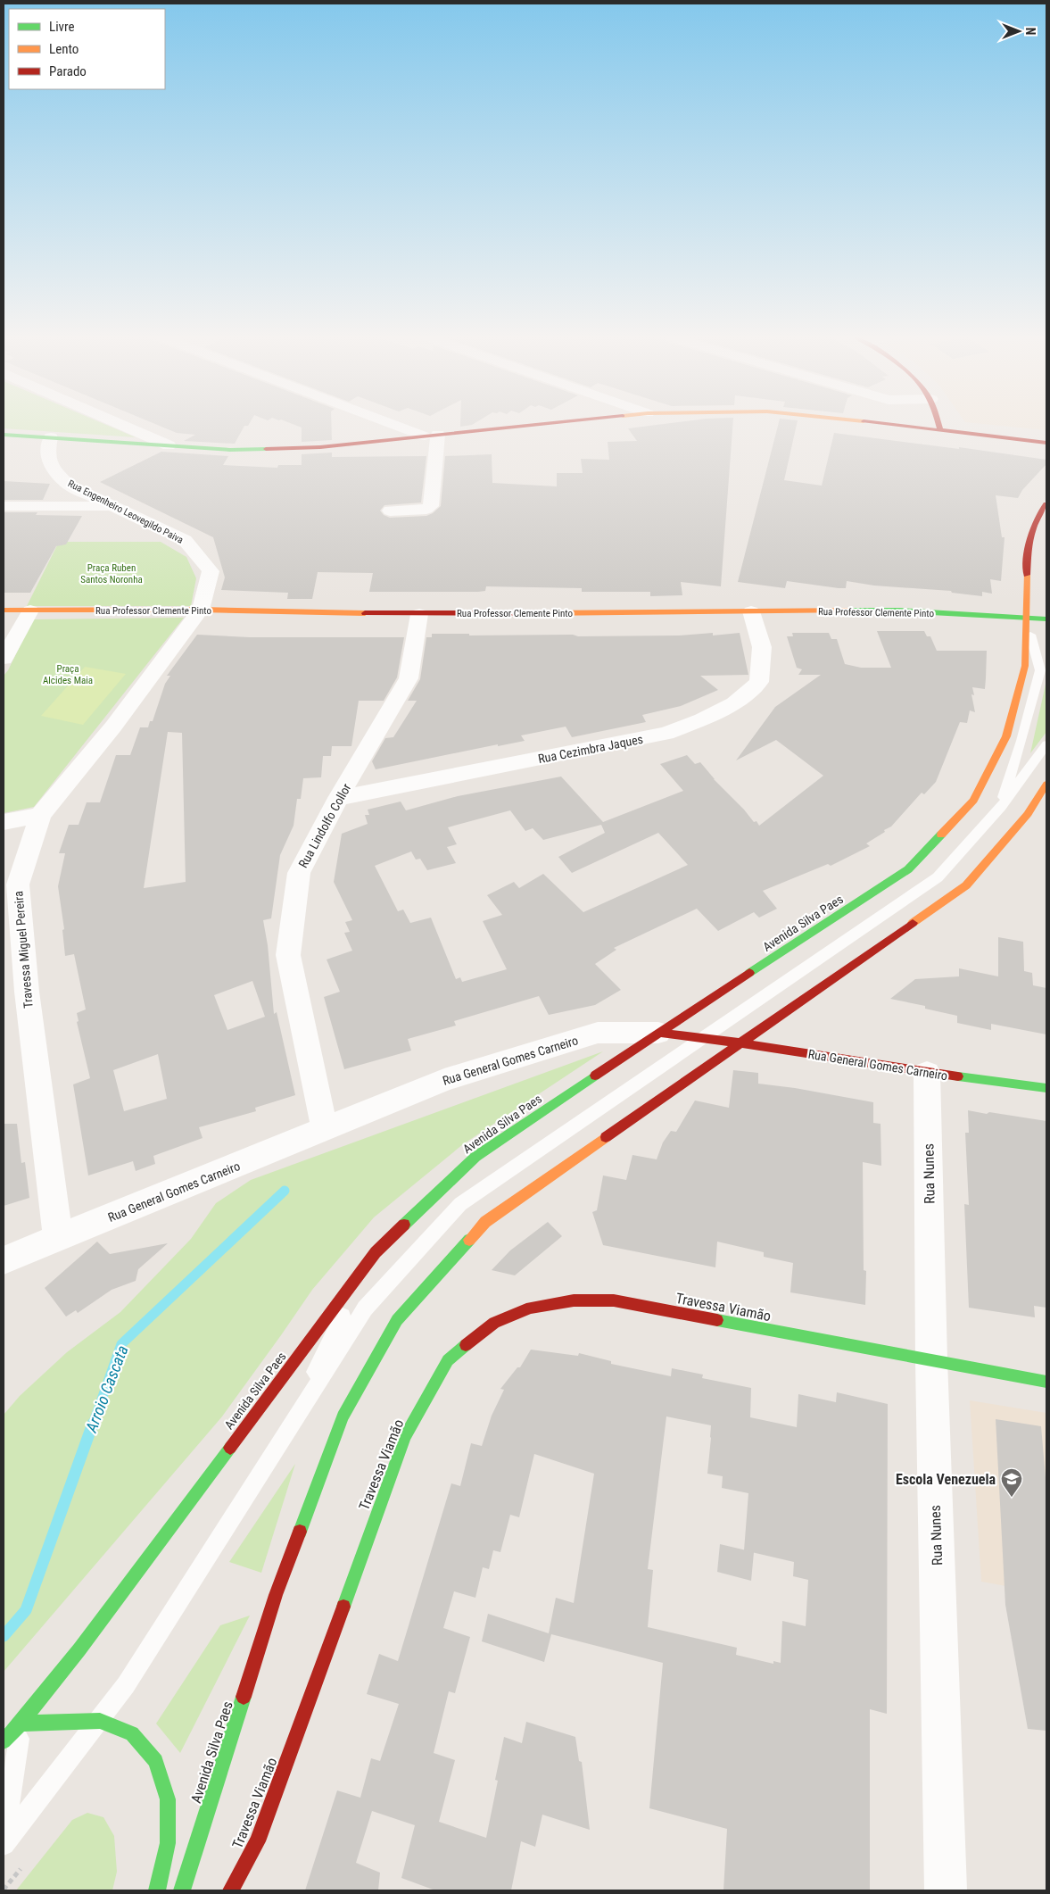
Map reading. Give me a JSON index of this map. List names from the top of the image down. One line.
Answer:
{"streets":{"street":["Rua Engenheiro Leovegildo Paiva","Rua Professor Clemente Pinto","Rua Cezimbra Jaques","Rua Lindolfo Collor","Avenida Silva Paes","Travessa Miguel Pereira","Rua General Gomes Carneiro","Rua Nunes","Travessa Viamão"]},"crossings":[["Rua Engenheiro Leovegildo Paiva","Rua Professor Clemente Pinto"],["Rua Engenheiro Leovegildo Paiva","Travessa Miguel Pereira"],["Rua Professor Clemente Pinto","Rua Cezimbra Jaques"],["Rua Professor Clemente Pinto","Rua Lindolfo Collor"],["Rua Professor Clemente Pinto","Avenida Silva Paes"],["Rua Professor Clemente Pinto","Travessa Miguel Pereira"],["Rua Cezimbra Jaques","Rua Lindolfo Collor"],["Rua Lindolfo Collor","Rua General Gomes Carneiro"],["Avenida Silva Paes","Rua General Gomes Carneiro"],["Travessa Miguel Pereira","Rua General Gomes Carneiro"],["Rua General Gomes Carneiro","Rua Nunes"],["Rua Nunes","Travessa Viamão"]],"water":["Arroio Cascata"],"parks":["Praça Ruben Santos Noronha","Praça Alcides Maia"],"places":{"school or university":["Escola Venezuela"]},"legend":["Livre","Lento","Parado"],"north":"right"}
